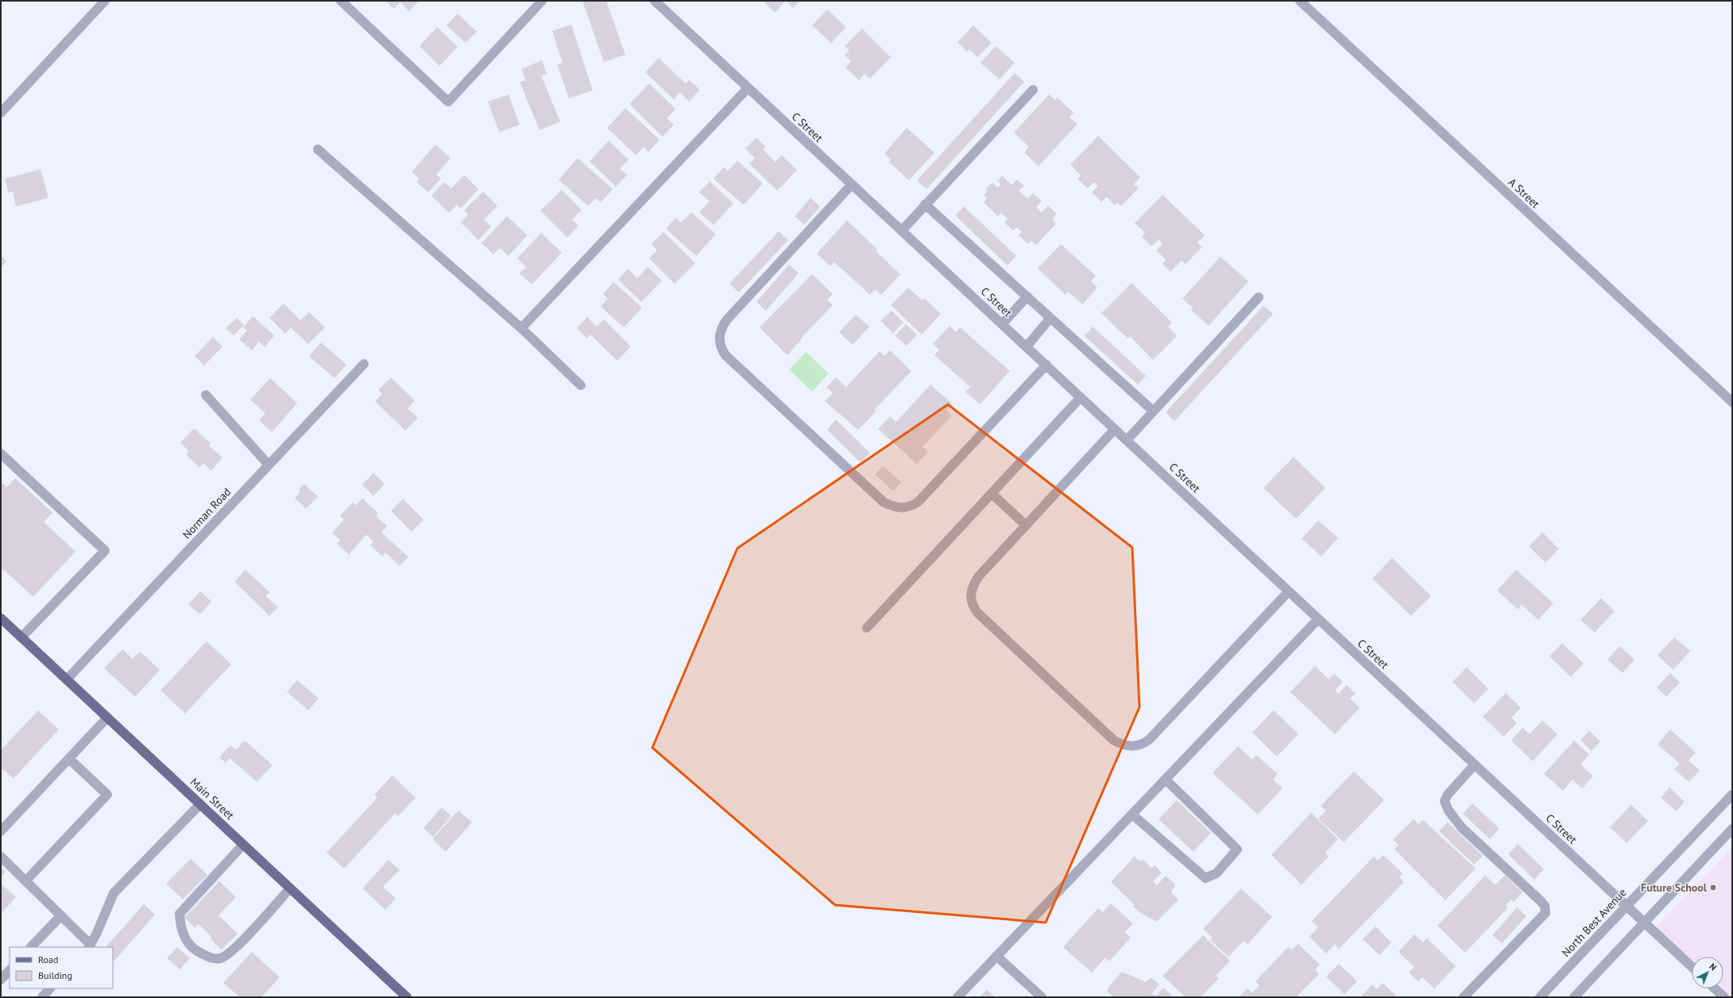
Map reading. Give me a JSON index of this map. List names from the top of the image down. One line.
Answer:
{"streets":{"main road":["Main Street"],"street":["C Street","A Street","Norman Road","North Best Avenue"]},"crossings":[["C Street","North Best Avenue"],["Norman Road","Main Street"]],"places":["Future School"],"legend":["Road","Building"],"north":"top right"}
